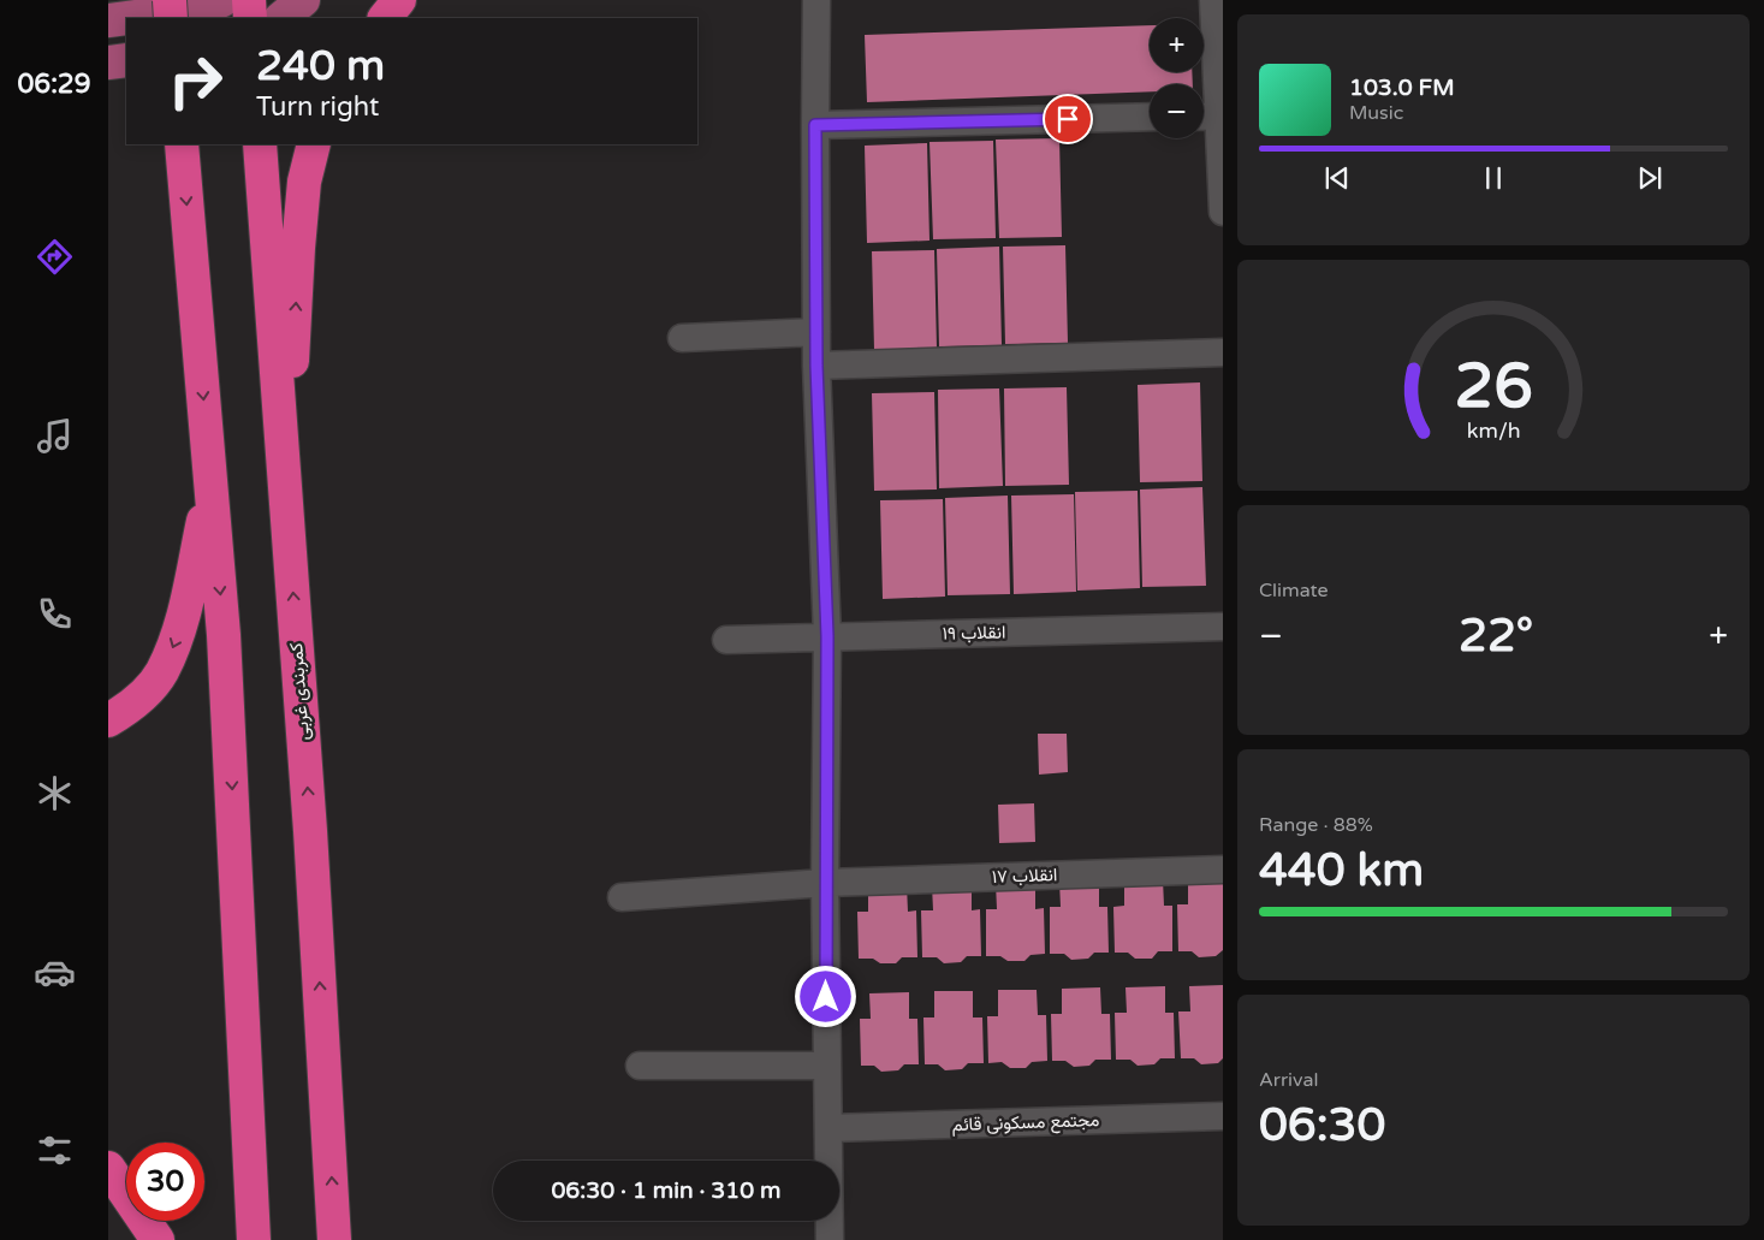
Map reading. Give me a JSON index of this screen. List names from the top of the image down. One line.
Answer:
{"streets":{"highway":["کمربندی غربی"],"street":["انقلاب ۱۹","انقلاب ۱۷","مجتمع مسکونی قائم"]},"page":{"tabs":"06:29","map_buttons":["+","−"],"turn":["240 m","Turn right"],"song":["103.0 FM","Music"],"tile":["Climate",["Range · 88%","440 km"],["Arrival","06:30"]],"heat":["−","22°","+"],"limit":"30","trip":"06:30 · 1 min · 310 m","gauge":["26","km/h"]}}
